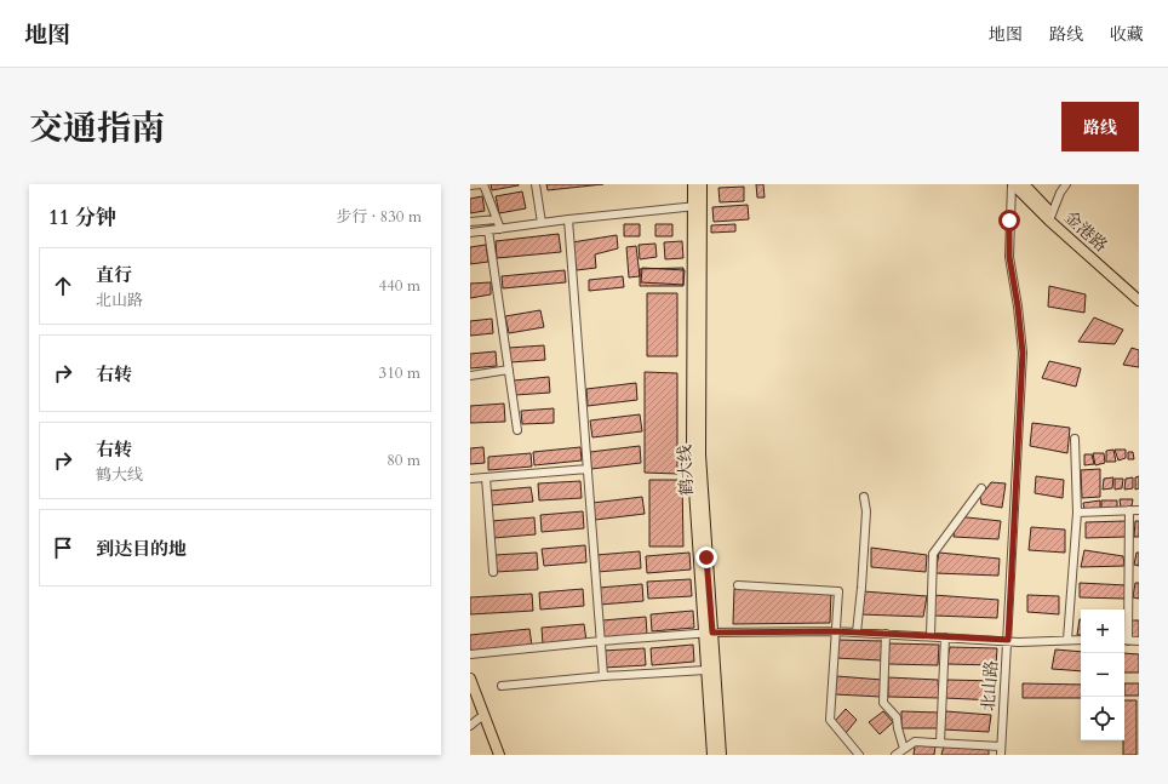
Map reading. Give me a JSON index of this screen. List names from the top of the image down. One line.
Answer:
{"streets":{"main road":["金港路","鹤大线"],"street":["北山路"]},"crossings":[["金港路","北山路"]],"page":{"header":"地图","nav":["地图","路线","收藏"],"title":"交通指南","buttons":"路线","heading":["11 分钟","步行 · 830 m"],"list":[["直行","北山路","440 m"],["右转","310 m"],["右转","鹤大线","80 m"],"到达目的地"],"map_buttons":["+","−"]}}
